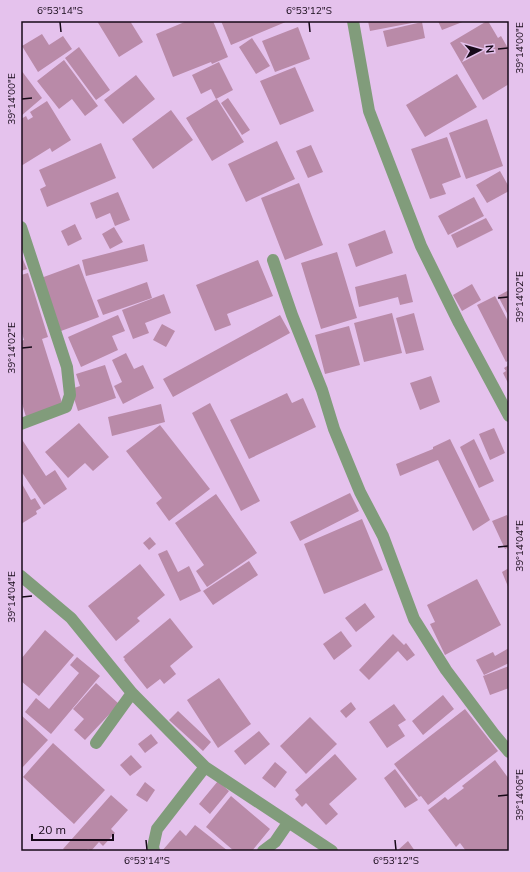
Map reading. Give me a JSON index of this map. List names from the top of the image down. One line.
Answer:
{"scale_bar":"20 m","north":"right","coordinates":["6°53'14\"S","6°53'12\"S","39°14'00\"E","39°14'02\"E","39°14'04\"E","39°14'06\"E"]}
